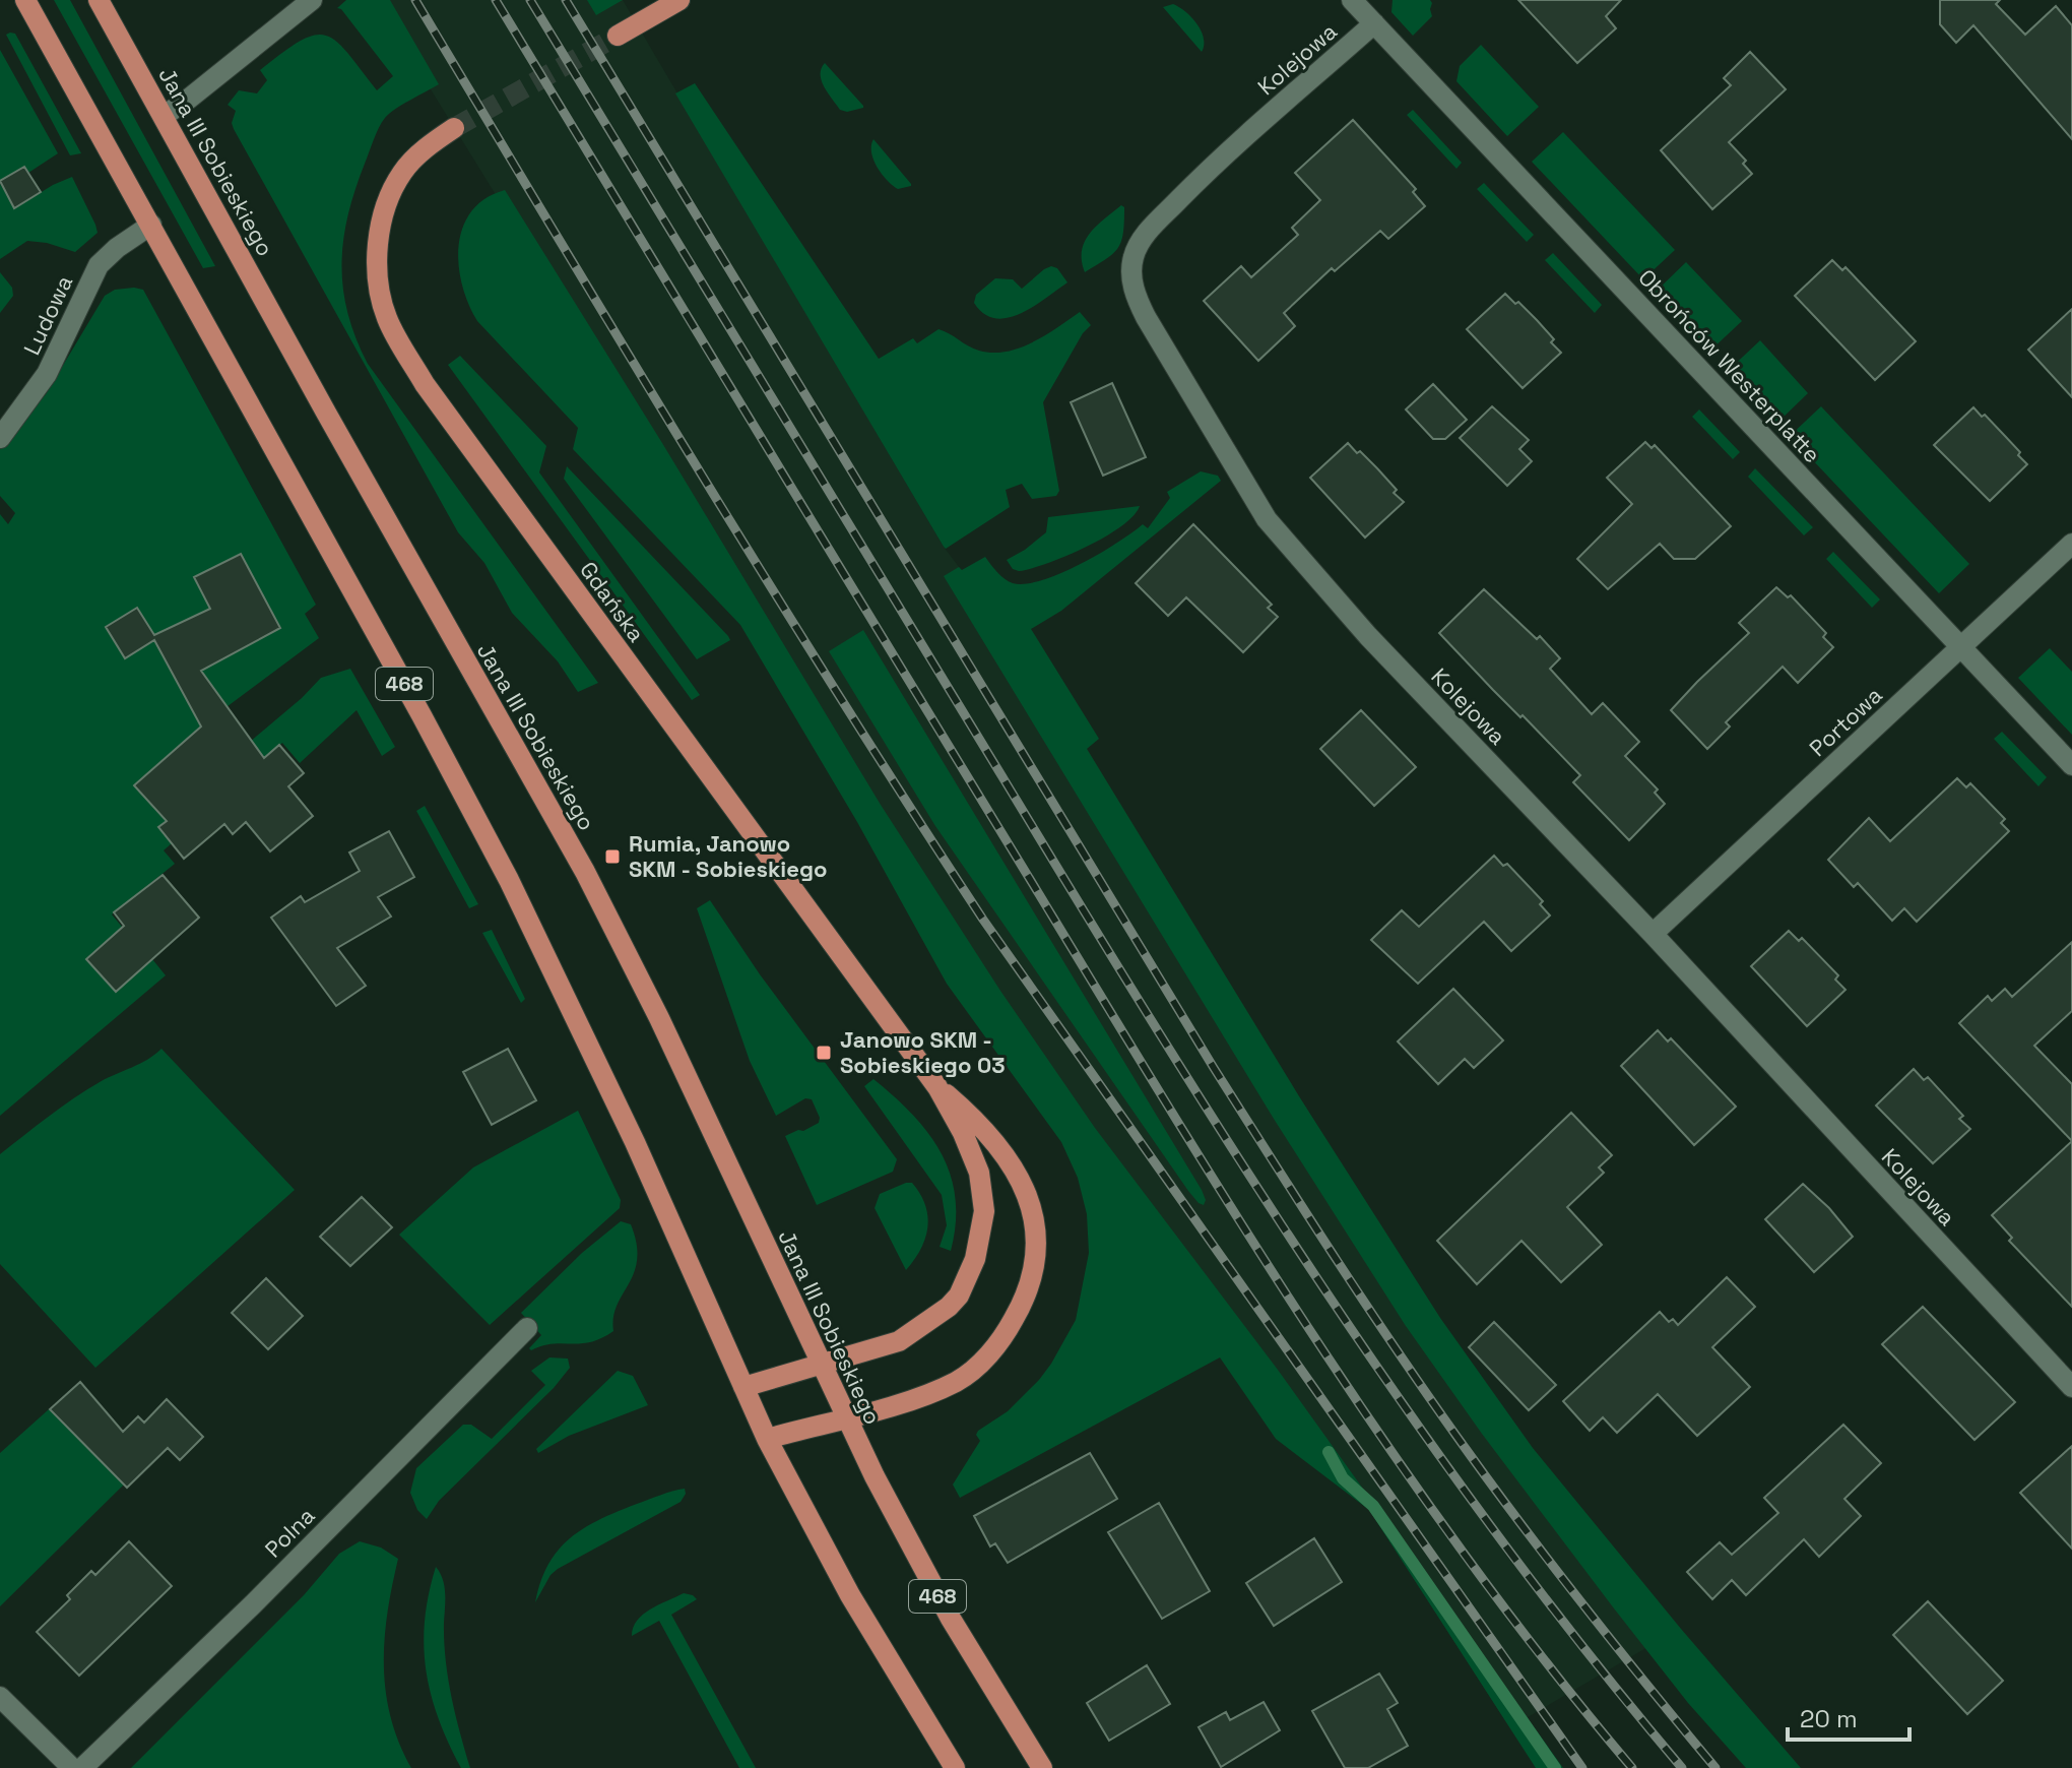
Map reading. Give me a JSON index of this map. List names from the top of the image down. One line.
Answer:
{"streets":{"main road":["Jana III Sobieskiego","Gdańska","468"],"street":["Kolejowa","Ludowa","Obrońców Westerplatte","Portowa","Polna"]},"crossings":[["Kolejowa","Obrońców Westerplatte"],["Kolejowa","Portowa"],["Jana III Sobieskiego","Gdańska"],["Ludowa","468"],["Obrońców Westerplatte","Portowa"],["Gdańska","468"]],"places":{"transit":["Rumia, Janowo SKM - Sobieskiego","Janowo SKM - Sobieskiego 03"]},"scale_bar":"20 m"}
